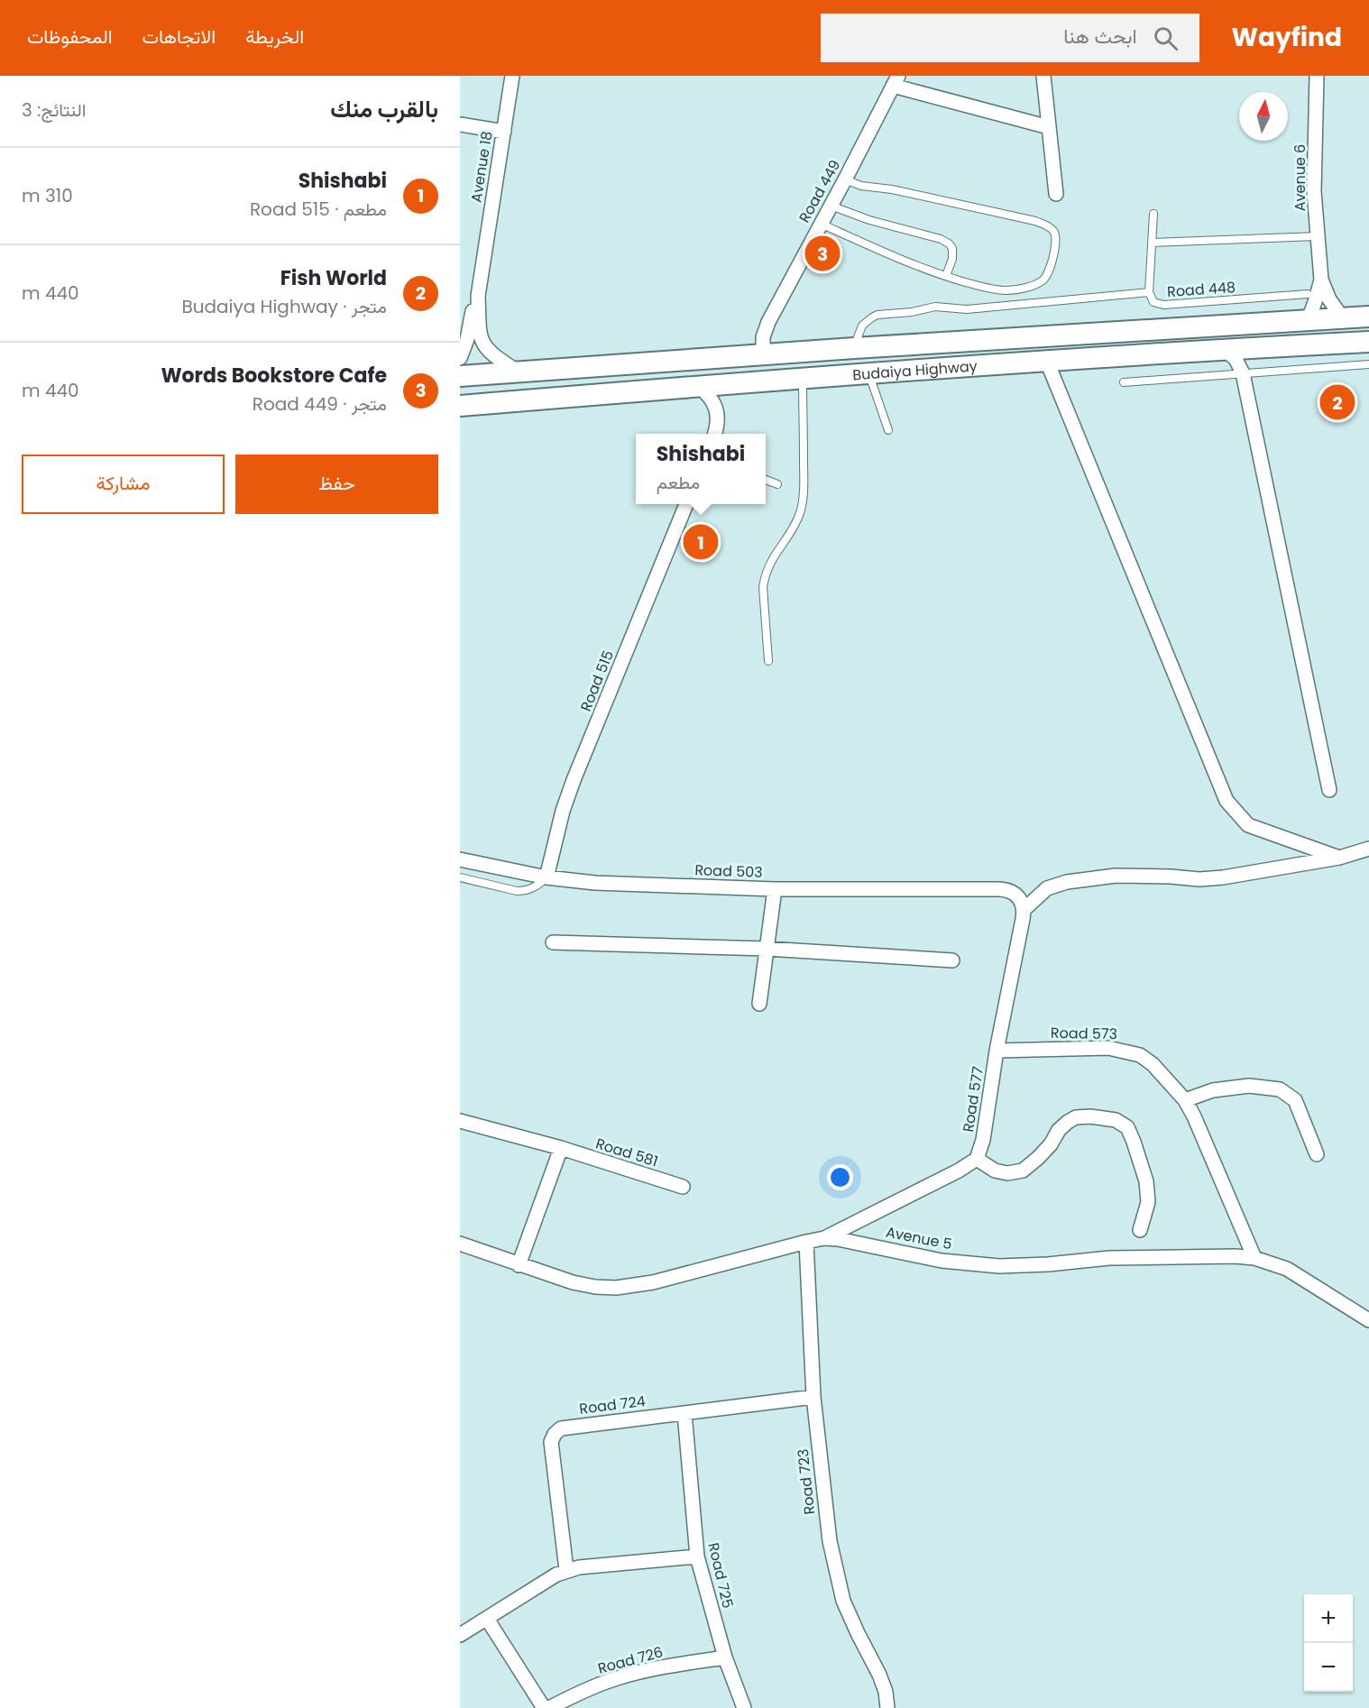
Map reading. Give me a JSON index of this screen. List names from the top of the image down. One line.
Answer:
{"streets":{"main road":["Budaiya Highway"],"street":["Avenue 18","Avenue 6","Road 449","Road 515","Road 503","Road 573","Road 577","Road 581","Avenue 5","Road 724","Road 723","Road 725","Road 726"],"lane":["Road 448"]},"crossings":[["Avenue 18","Budaiya Highway"],["Avenue 6","Budaiya Highway"],["Road 449","Budaiya Highway"],["Road 515","Road 503"],["Road 503","Road 577"],["Road 573","Road 577"],["Road 573","Avenue 5"],["Avenue 5","Road 723"],["Road 724","Road 723"],["Road 724","Road 725"],["Road 725","Road 726"]],"north":"top","page":{"header":"Wayfind","search":"ابحث هنا","nav":["الخريطة","الاتجاهات","المحفوظات"],"heading":["بالقرب منك","النتائج: 3"],"list":[{"mark":"1","name":"Shishabi","note":"مطعم · Road 515","value":"310 m"},{"mark":"2","name":"Fish World","note":"متجر · Budaiya Highway","value":"440 m"},{"mark":"3","name":"Words Bookstore Cafe","note":"متجر · Road 449","value":"440 m"}],"pins":["3","2","1"],"popup":["Shishabi","مطعم"],"buttons":["حفظ","مشاركة"],"map_buttons":["+","−"]}}
